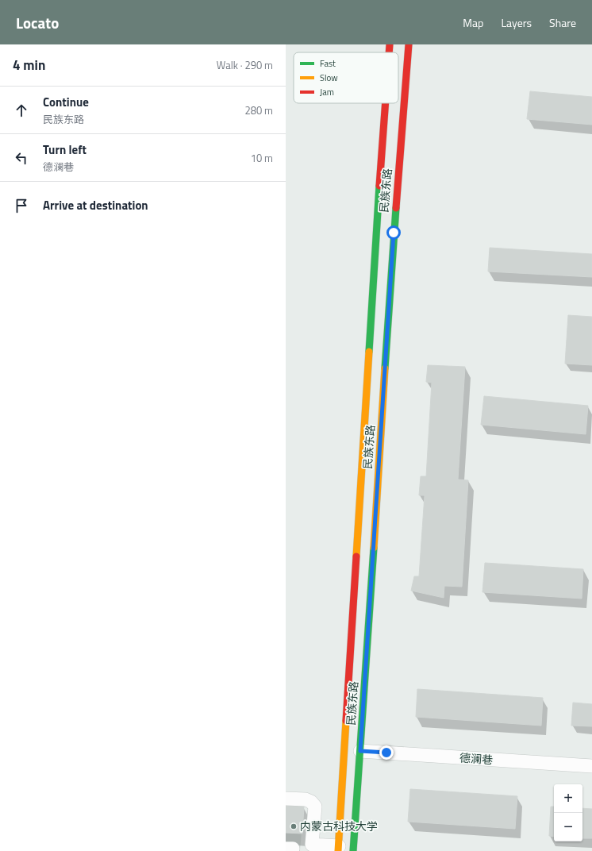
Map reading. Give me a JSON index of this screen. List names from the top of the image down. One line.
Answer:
{"streets":{"main road":["民族东路"],"street":["德澜巷"]},"crossings":[["民族东路","德澜巷"]],"places":["内蒙古科技大学"],"legend":["Fast","Slow","Jam"],"page":{"header":"Locato","nav":["Map","Layers","Share"],"heading":["4 min","Walk · 290 m"],"list":[["Continue","民族东路","280 m"],["Turn left","德澜巷","10 m"],"Arrive at destination"],"map_buttons":["+","−"]}}
